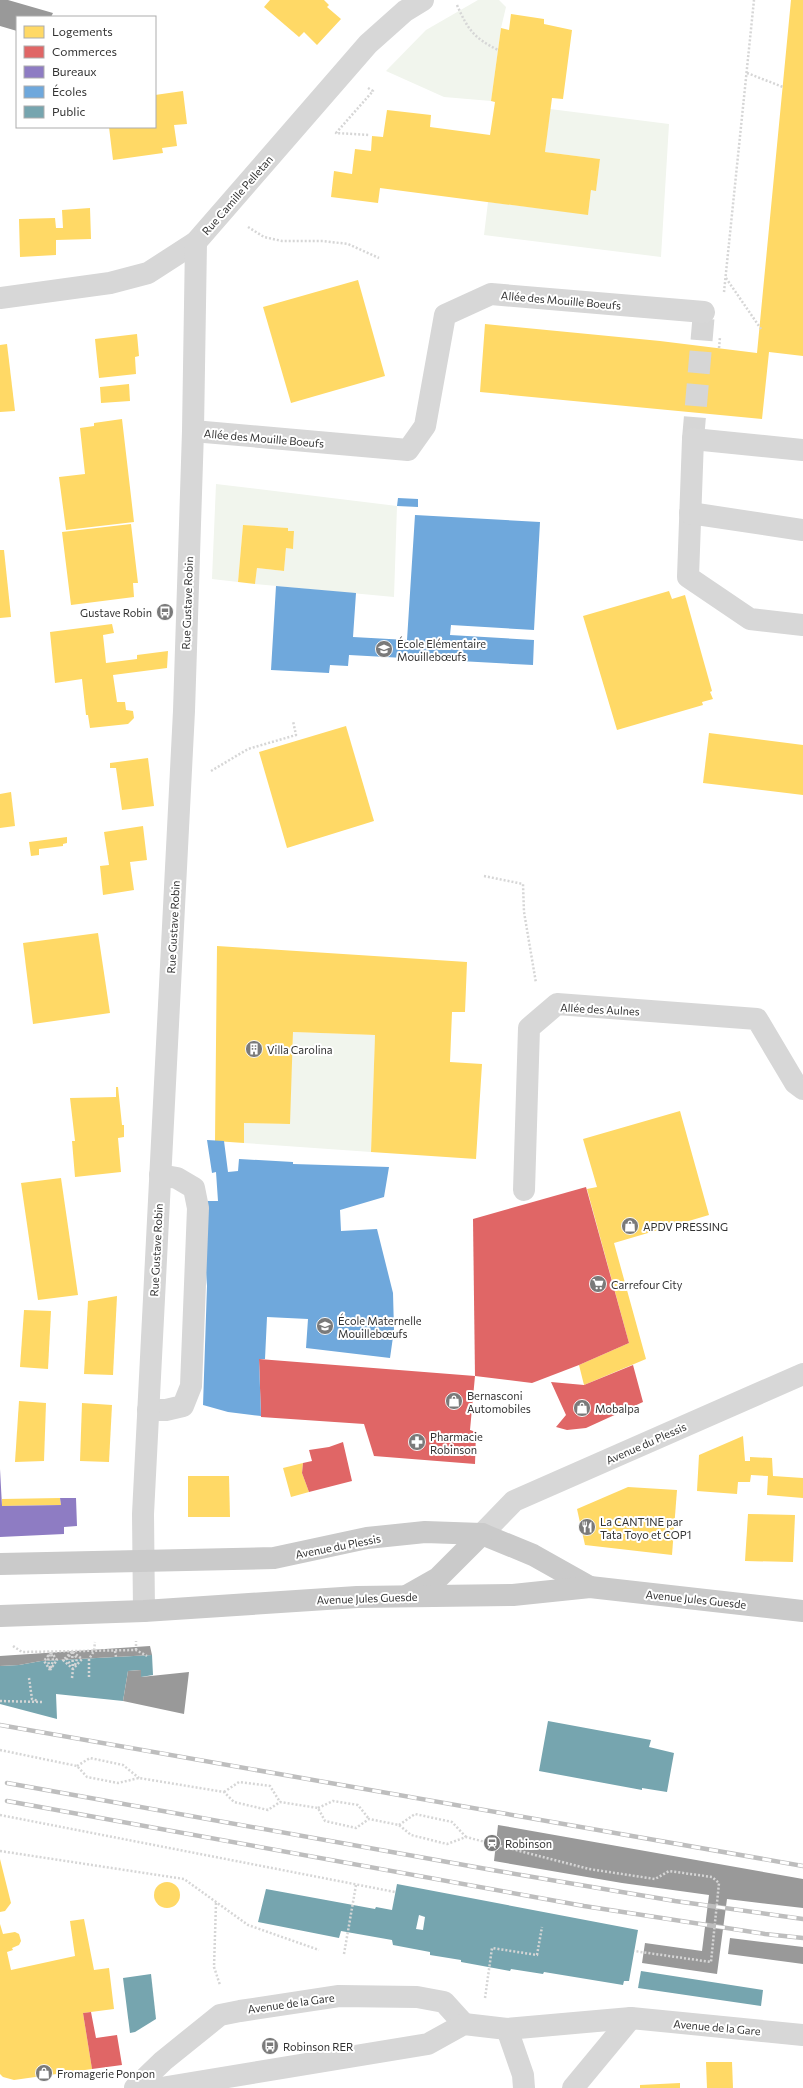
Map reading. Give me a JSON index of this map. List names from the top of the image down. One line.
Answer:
{"streets":{"main road":["Avenue du Plessis","Avenue Jules Guesde"],"street":["Rue Camille Pelletan","Allée des Mouille Boeufs","Rue Gustave Robin","Allée des Aulnes","Avenue de la Gare"]},"crossings":[["Rue Camille Pelletan","Rue Gustave Robin"],["Allée des Mouille Boeufs","Rue Gustave Robin"],["Rue Gustave Robin","Avenue du Plessis"],["Rue Gustave Robin","Avenue Jules Guesde"],["Avenue du Plessis","Avenue Jules Guesde"]],"places":{"bus stop":["Gustave Robin","Robinson RER"],"school or university":["École Elémentaire Mouillebœufs","École Maternelle Mouillebœufs"],"building":["Villa Carolina"],"shop":["APDV PRESSING","Bernasconi Automobiles","Mobalpa","Fromagerie Ponpon"],"supermarket":["Carrefour City"],"pharmacy":["Pharmacie Robinson"],"restaurant":["La CANT1NE par Tata Toyo et COP1"],"station":["Robinson"]},"legend":["Logements","Commerces","Bureaux","Écoles","Public"]}
